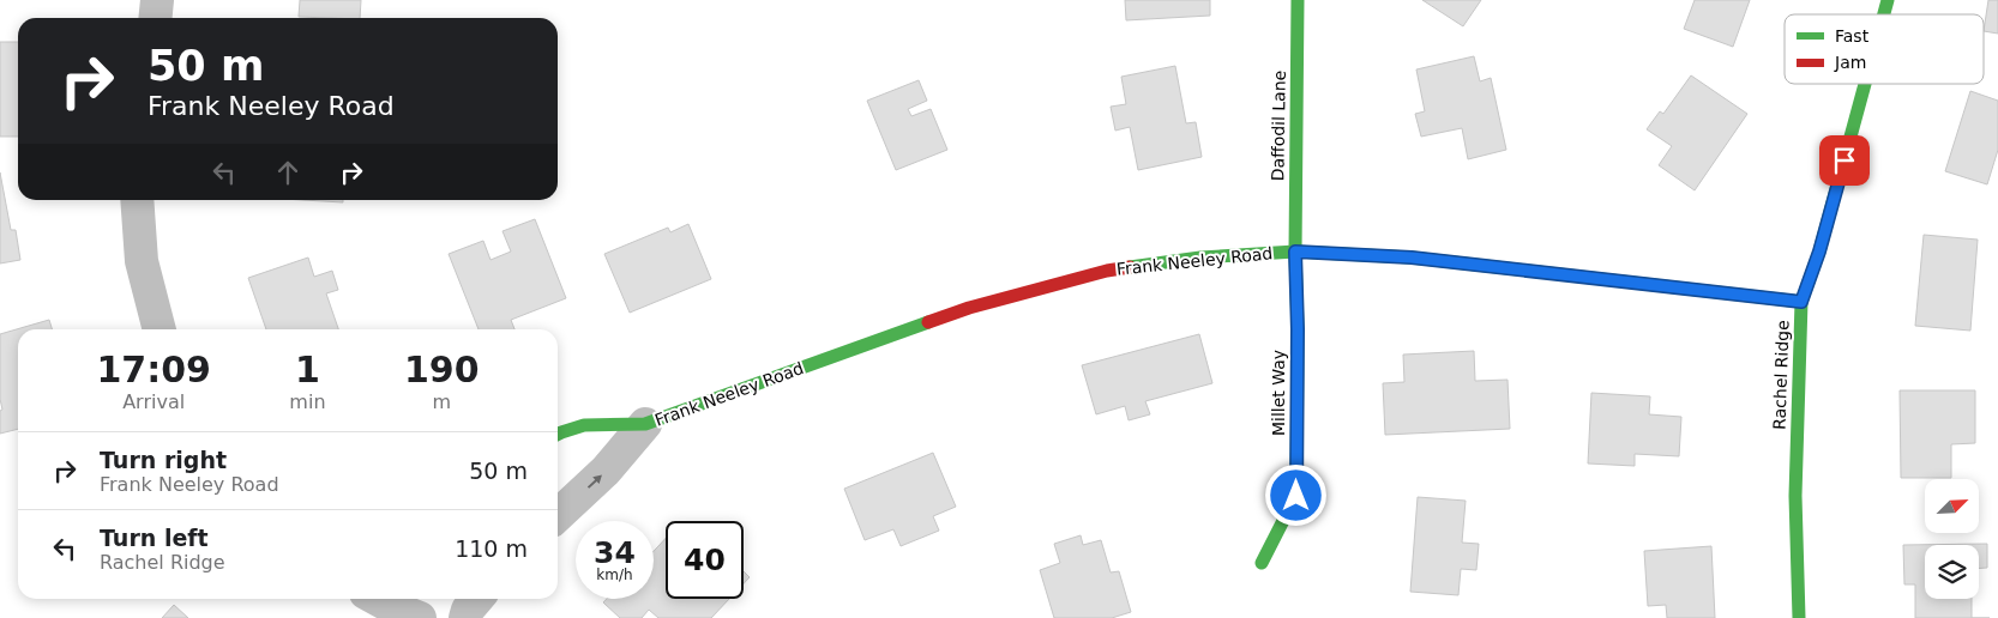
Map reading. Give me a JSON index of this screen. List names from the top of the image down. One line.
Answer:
{"streets":{"street":["Daffodil Lane","Frank Neeley Road","Rachel Ridge","Millet Way"]},"crossings":[["Daffodil Lane","Frank Neeley Road"],["Daffodil Lane","Millet Way"],["Frank Neeley Road","Rachel Ridge"],["Frank Neeley Road","Millet Way"]],"legend":["Fast","Jam"],"north":"top right","page":{"turn":["50 m","Frank Neeley Road"],"eta":["17:09","Arrival","1","min","190","m"],"list":[{"name":"Turn right","note":"Frank Neeley Road","value":"50 m"},{"name":"Turn left","note":"Rachel Ridge","value":"110 m"}],"speed":"34 km/h","limit":"40"}}
